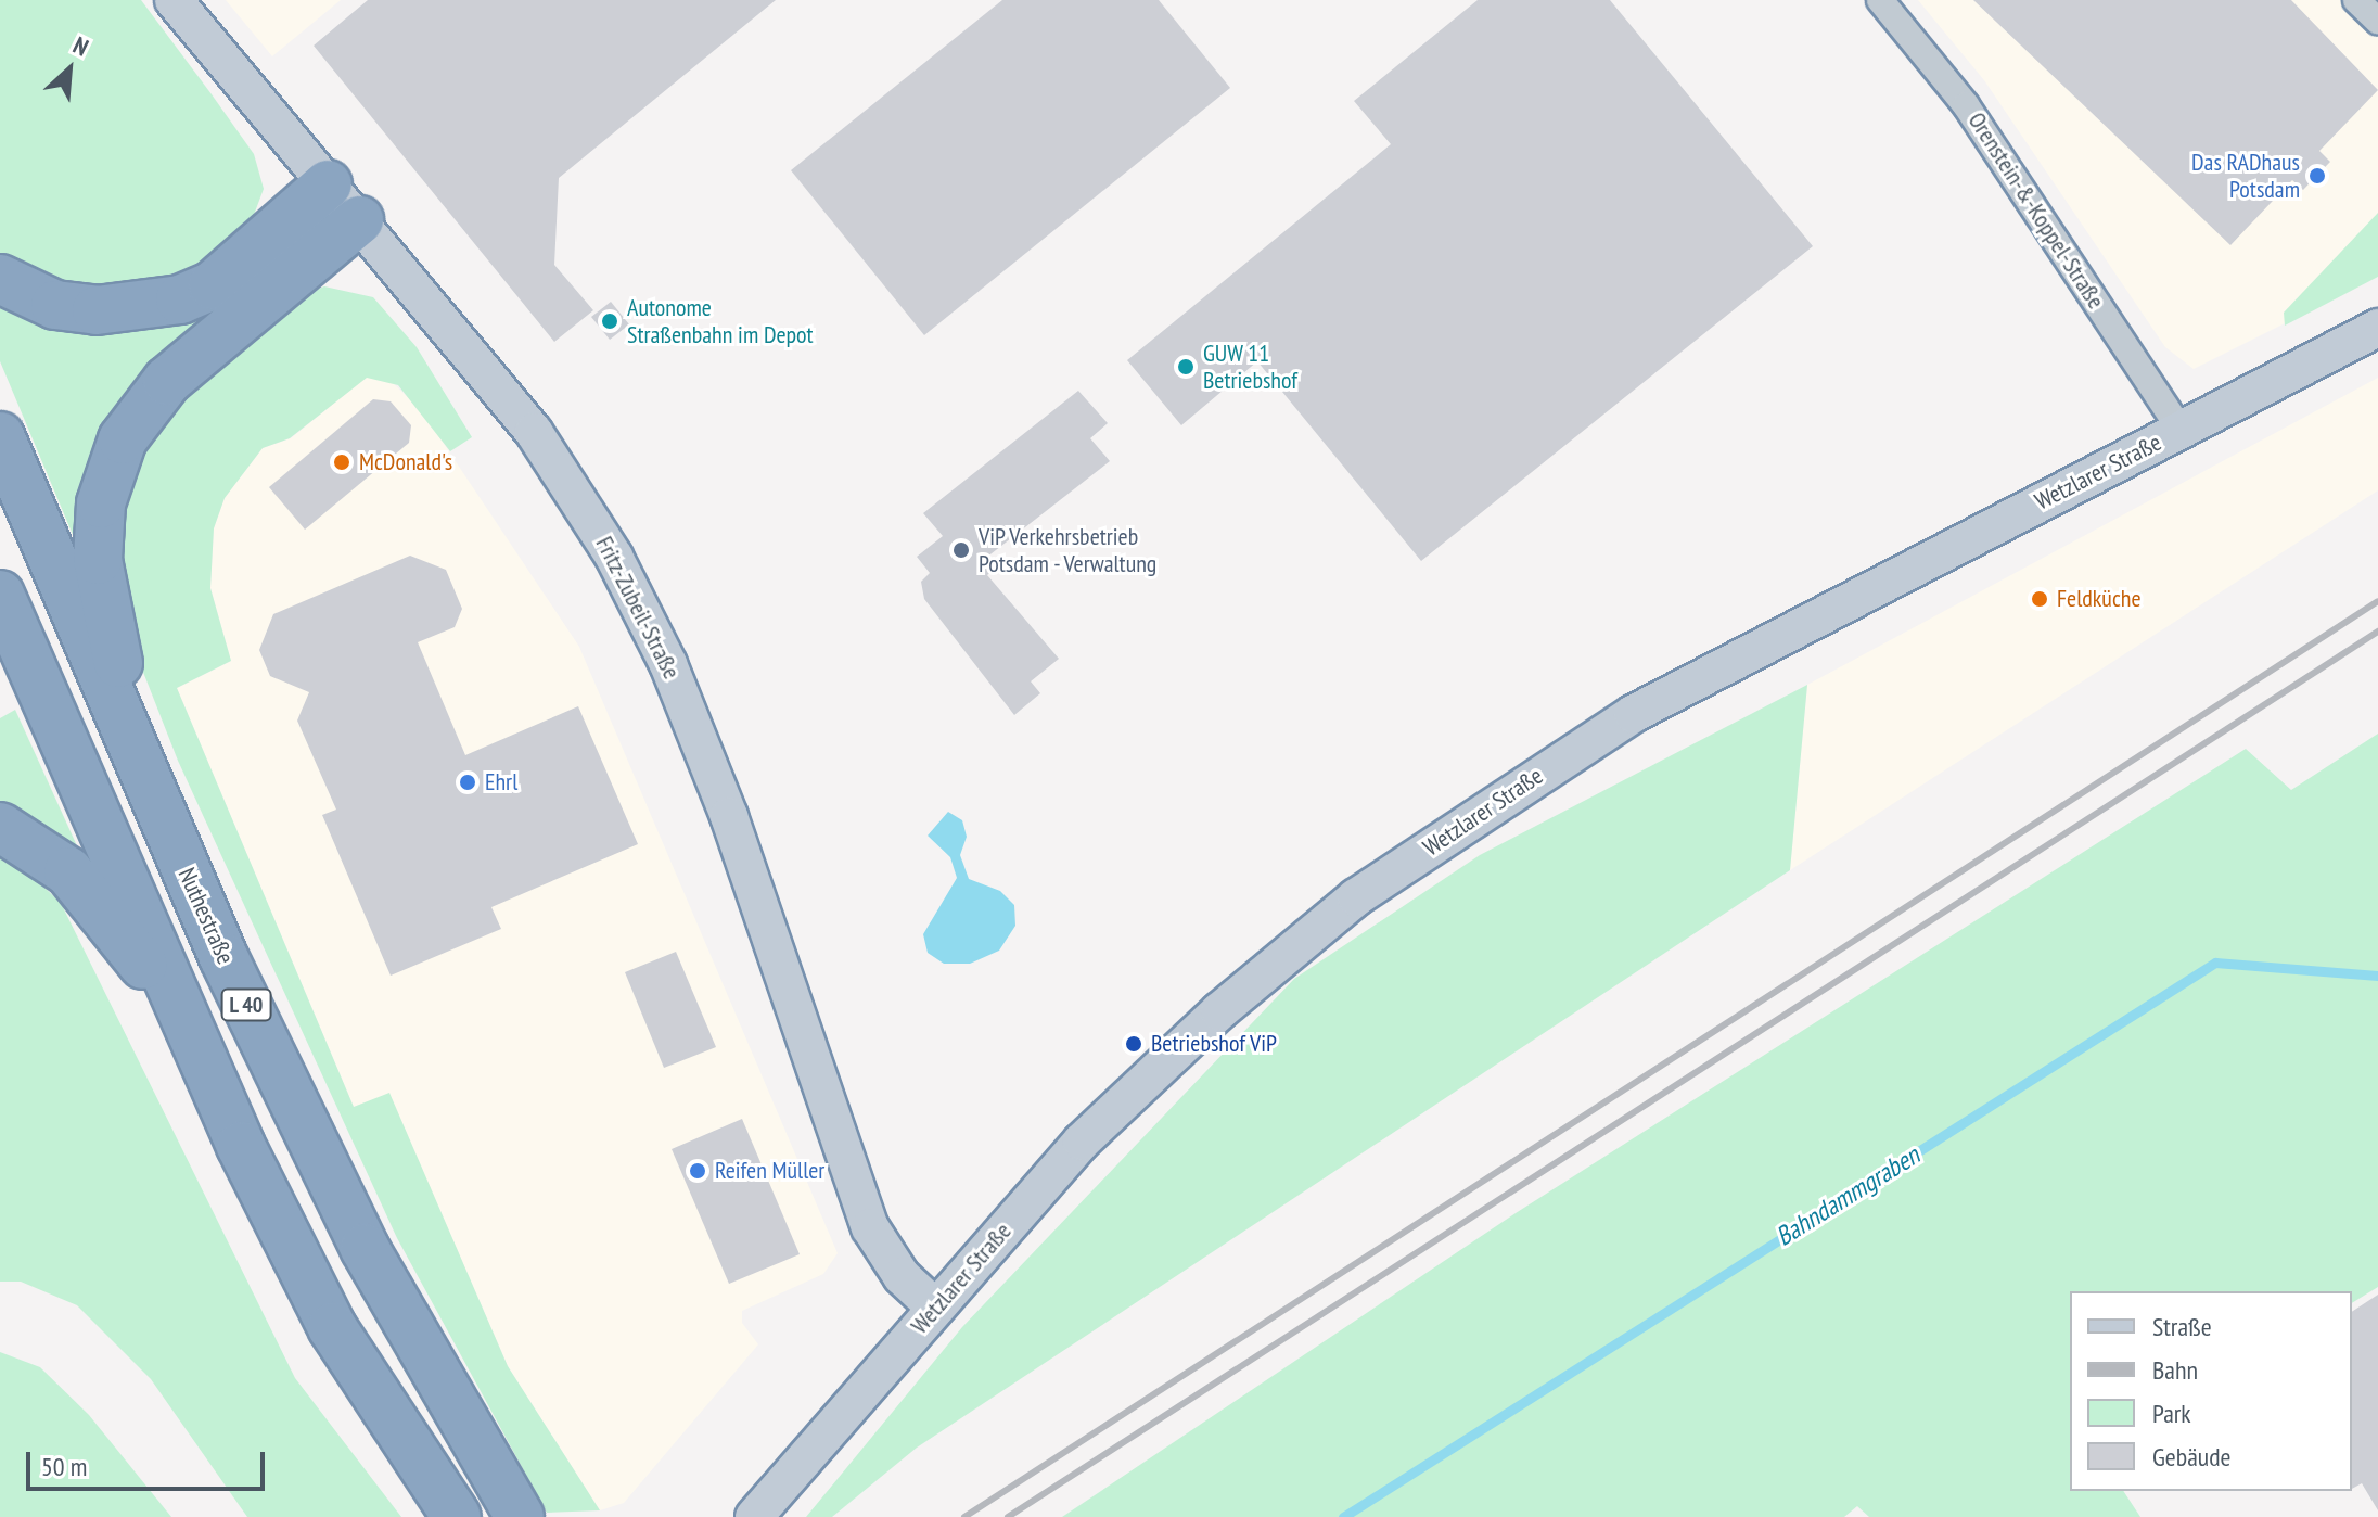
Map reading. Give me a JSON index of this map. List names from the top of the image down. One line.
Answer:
{"streets":{"highway":["Nuthestraße","L 40"],"street":["Orenstein-&-Koppel-Straße","Wetzlarer Straße","Fritz-Zubeil-Straße"]},"crossings":[["Orenstein-&-Koppel-Straße","Wetzlarer Straße"],["Wetzlarer Straße","Fritz-Zubeil-Straße"]],"water":["Bahndammgraben"],"places":["Das RADhaus Potsdam","Autonome Straßenbahn im Depot","GUW 11 Betriebshof","McDonald's","ViP Verkehrsbetrieb Potsdam - Verwaltung","Feldküche","Ehrl","Betriebshof ViP","Reifen Müller"],"legend":["Straße","Bahn","Park","Gebäude"],"scale_bar":"50 m","north":"top right"}
